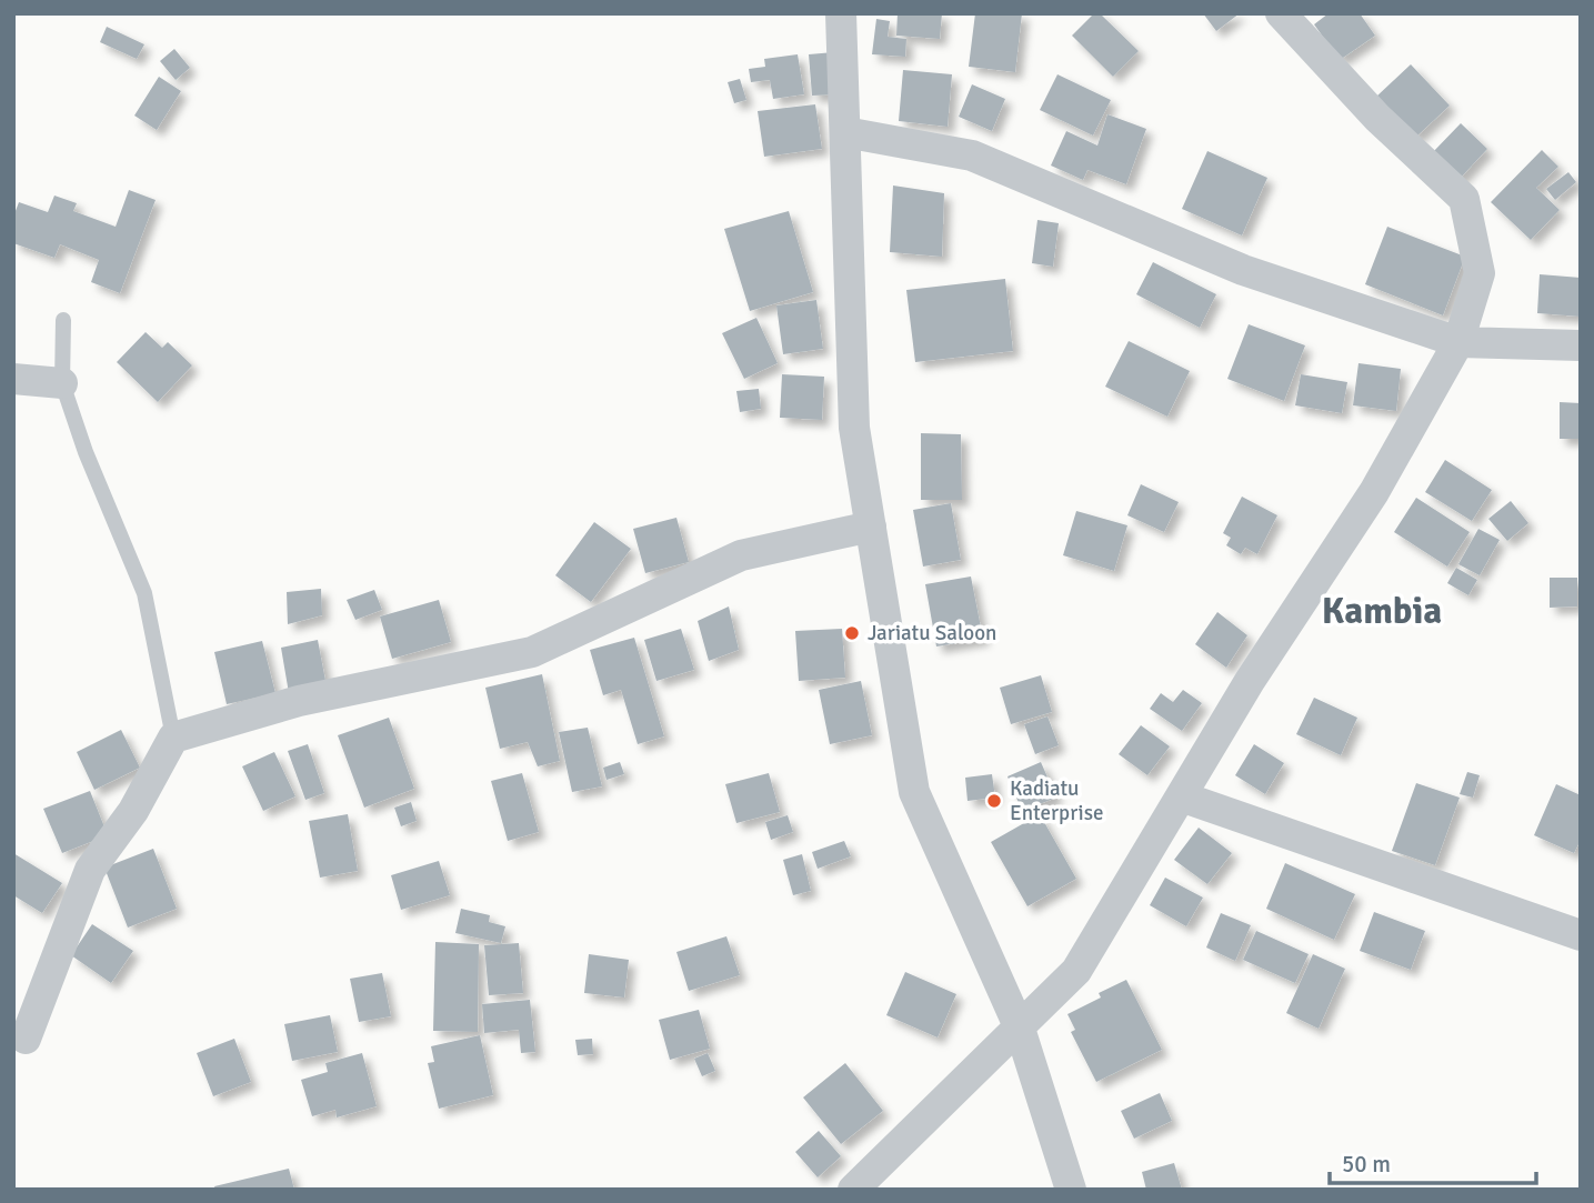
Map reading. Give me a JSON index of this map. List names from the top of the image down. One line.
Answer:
{"districts":["Kambia"],"places":["Jariatu Saloon","Kadiatu Enterprise"],"scale_bar":"50 m"}
